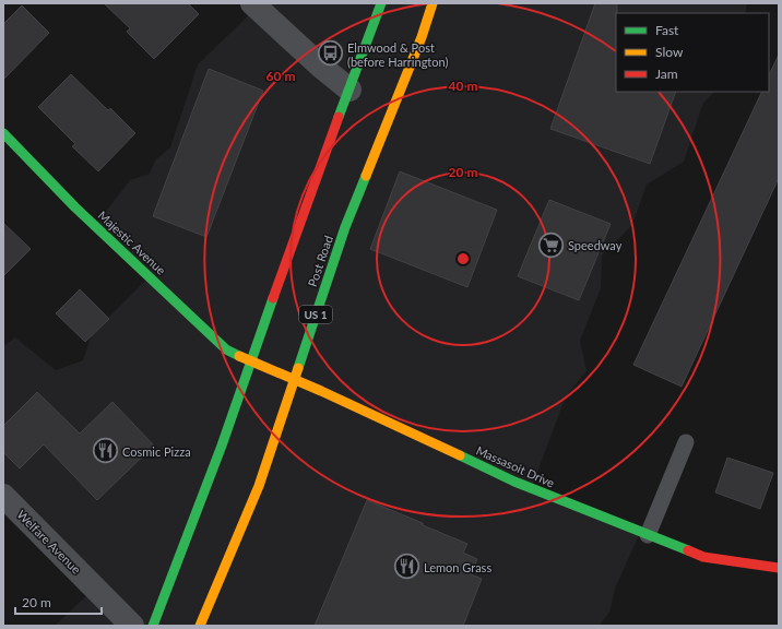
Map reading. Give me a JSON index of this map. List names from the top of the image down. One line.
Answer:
{"streets":{"main road":["Majestic Avenue","Post Road","US 1","Massasoit Drive"],"street":["Welfare Avenue"]},"crossings":[["Majestic Avenue","Massasoit Drive"],["Post Road","Massasoit Drive"]],"places":{"bus stop":["Elmwood & Post (before Harrington)"],"supermarket":["Speedway"],"restaurant":["Cosmic Pizza","Lemon Grass"]},"legend":["Fast","Slow","Jam"],"scale_bar":"20 m","rings":["60 m","40 m","20 m"]}
